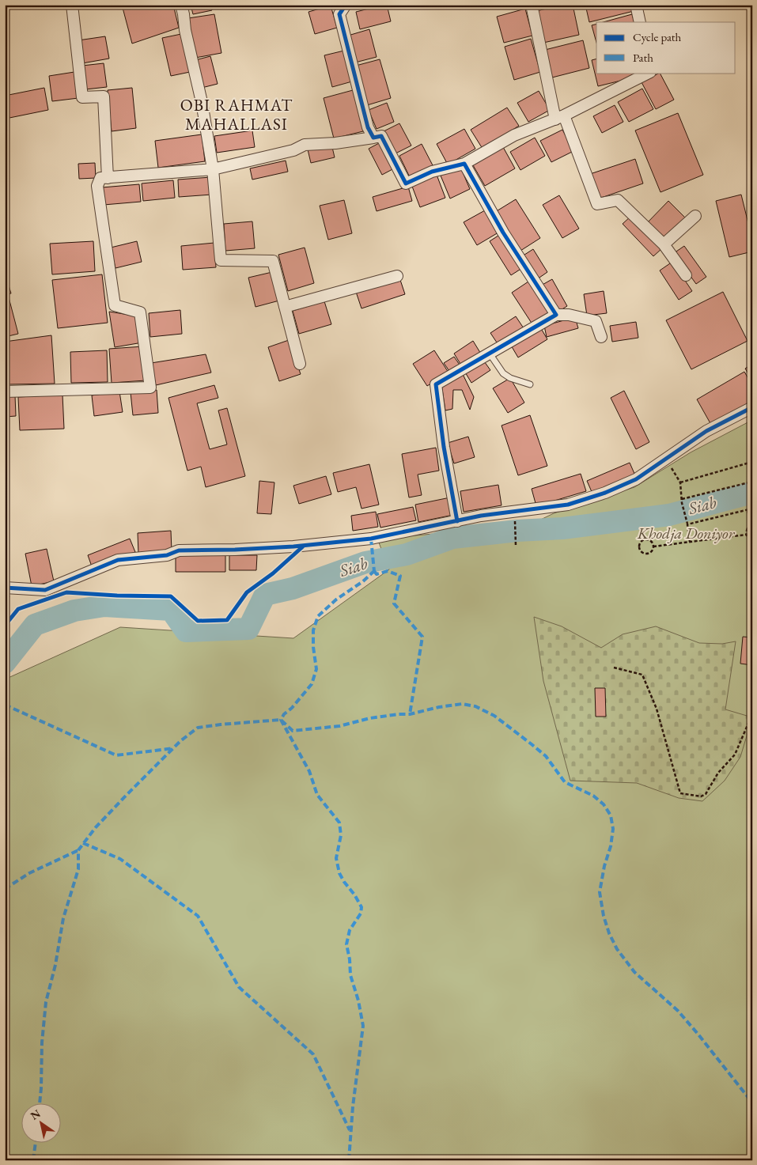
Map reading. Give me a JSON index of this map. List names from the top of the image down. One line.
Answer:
{"districts":["OBI RAHMAT MAHALLASI"],"water":["Siab"],"parks":["Khodja Doniyor"],"legend":["Cycle path","Path"],"north":"top left"}
